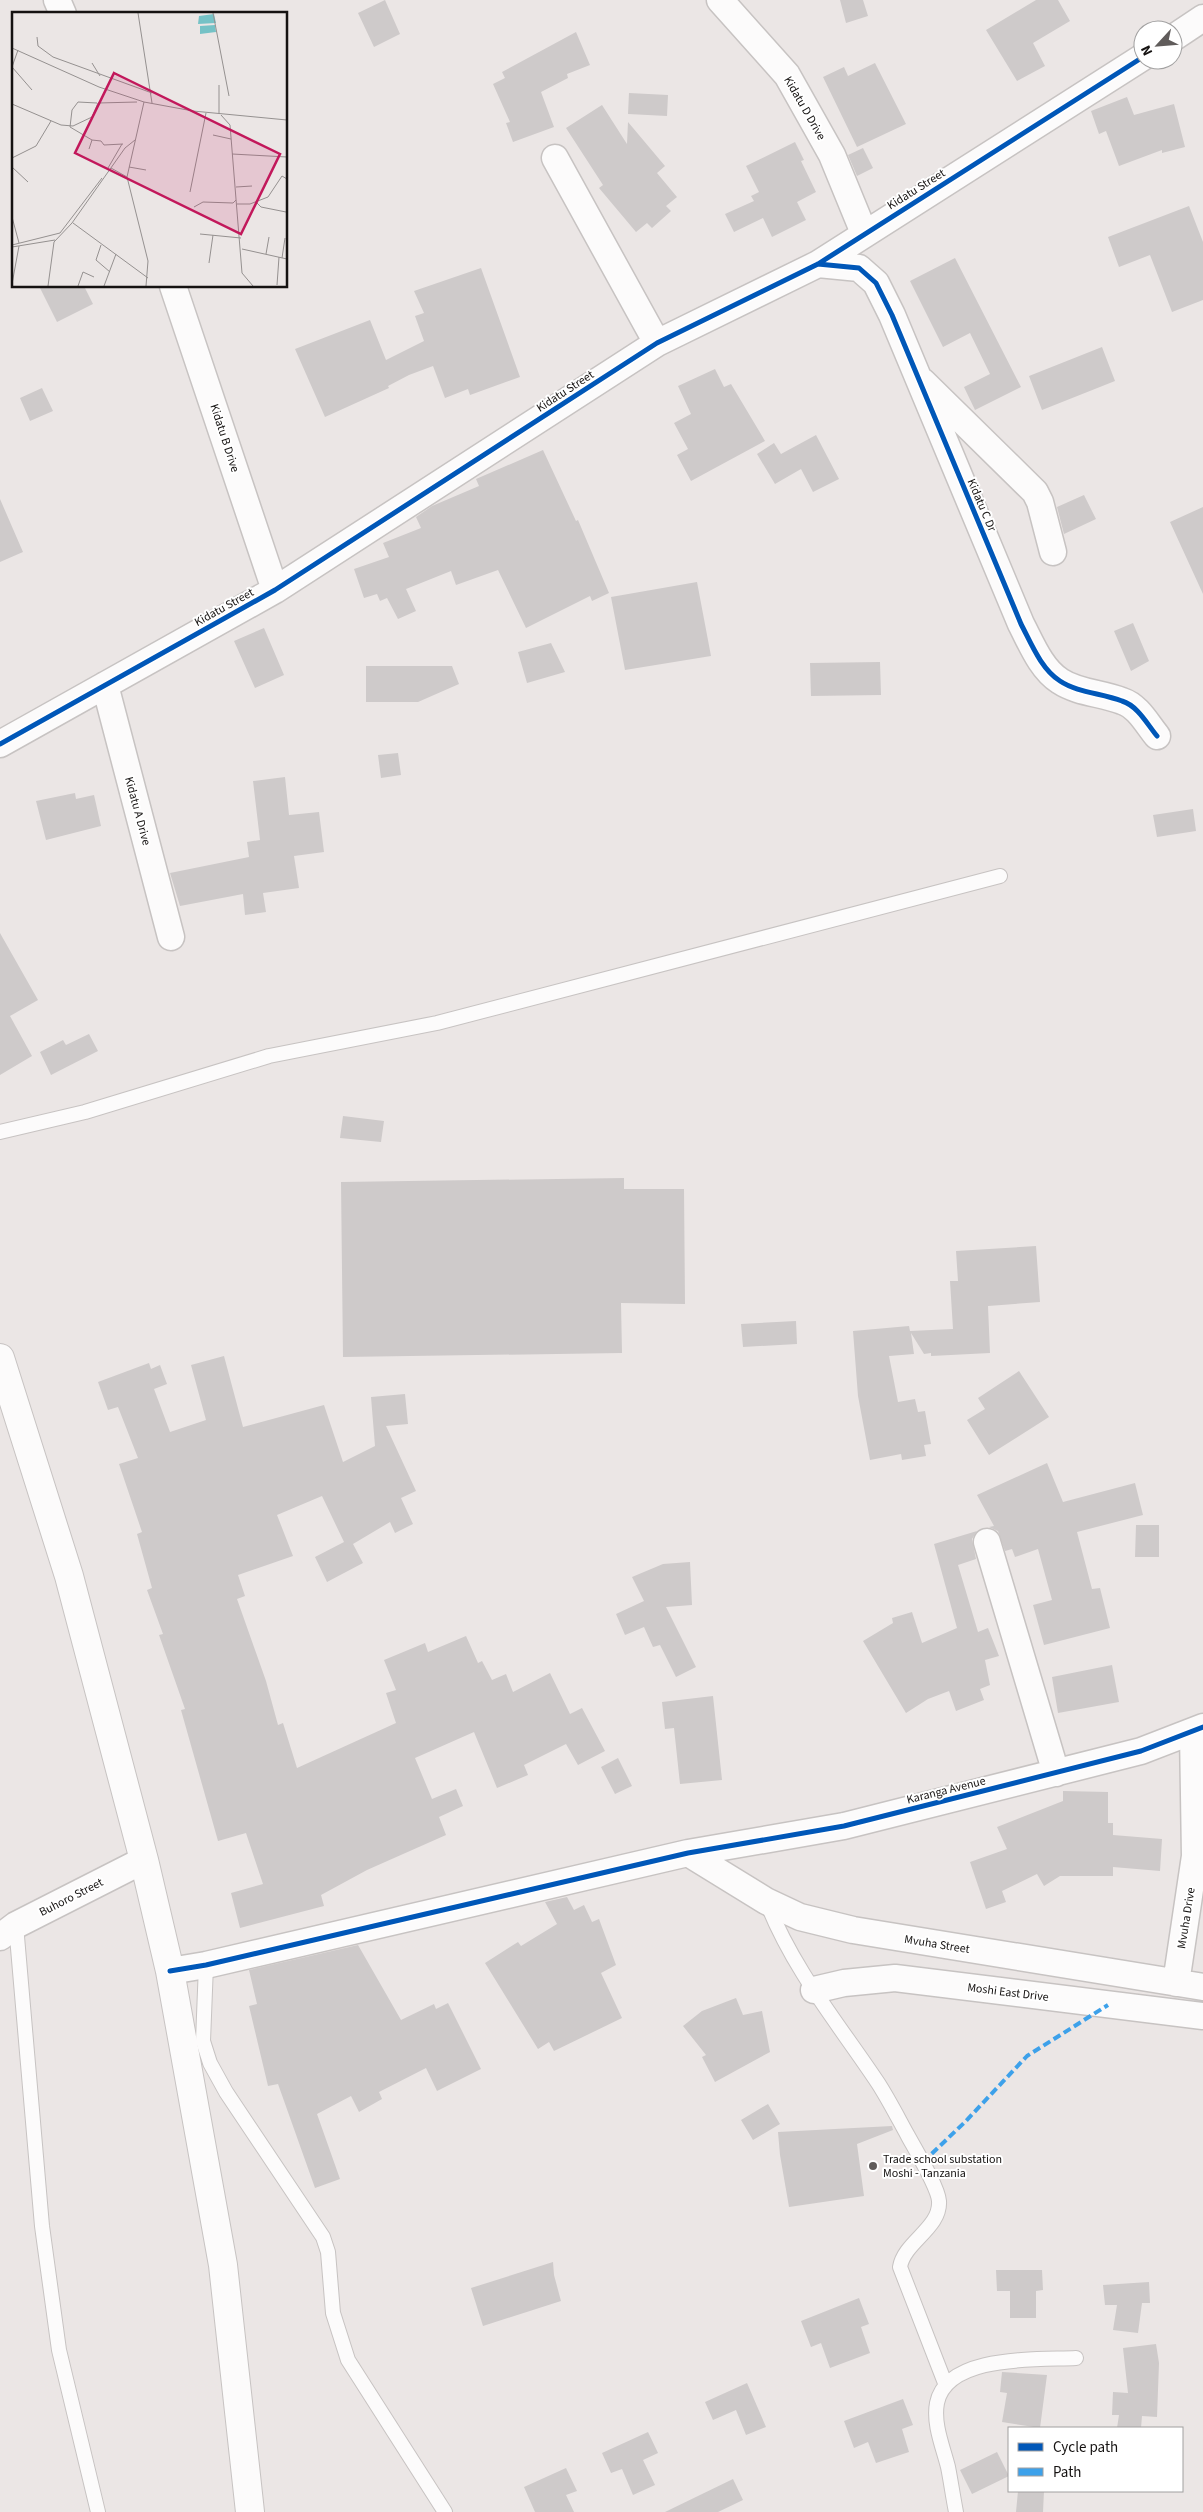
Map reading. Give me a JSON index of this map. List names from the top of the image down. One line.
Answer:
{"streets":{"street":["Kidatu D Drive","Kidatu Street","Kidatu B Drive","Kidatu C Dr","Kidatu A Drive","Karanga Avenue","Buhoro Street","Mvuha Drive","Mvuha Street","Moshi East Drive"]},"crossings":[["Kidatu D Drive","Kidatu Street"],["Kidatu Street","Kidatu B Drive"],["Kidatu Street","Kidatu C Dr"],["Kidatu Street","Kidatu A Drive"],["Karanga Avenue","Mvuha Drive"],["Karanga Avenue","Mvuha Street"],["Mvuha Drive","Mvuha Street"]],"places":["Trade school substation Moshi - Tanzania"],"legend":["Cycle path","Path"],"north":"bottom left"}
